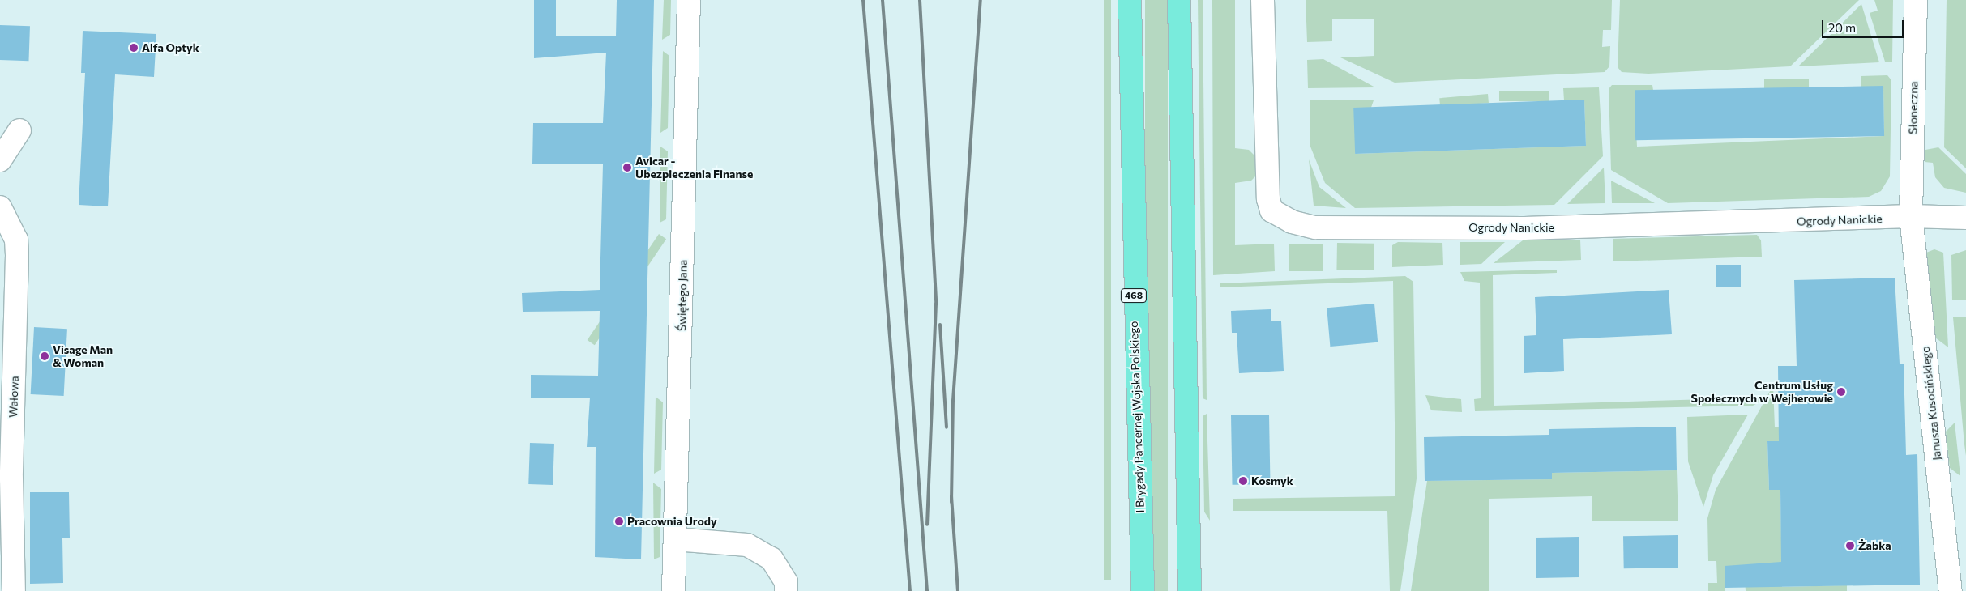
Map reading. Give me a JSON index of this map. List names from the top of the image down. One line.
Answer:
{"streets":{"main road":["468","I Brygady Pancernej Wojska Polskiego"],"street":["Słoneczna","Ogrody Nanickie","Świętego Jana","Wałowa","Janusza Kusocińskiego"]},"crossings":[["Słoneczna","Ogrody Nanickie"],["Słoneczna","Janusza Kusocińskiego"],["Ogrody Nanickie","Janusza Kusocińskiego"]],"places":["Alfa Optyk","Avicar - Ubezpieczenia Finanse","Visage Man & Woman","Centrum Usług Społecznych w Wejherowie","Kosmyk","Pracownia Urody","Żabka"],"scale_bar":"20 m"}
